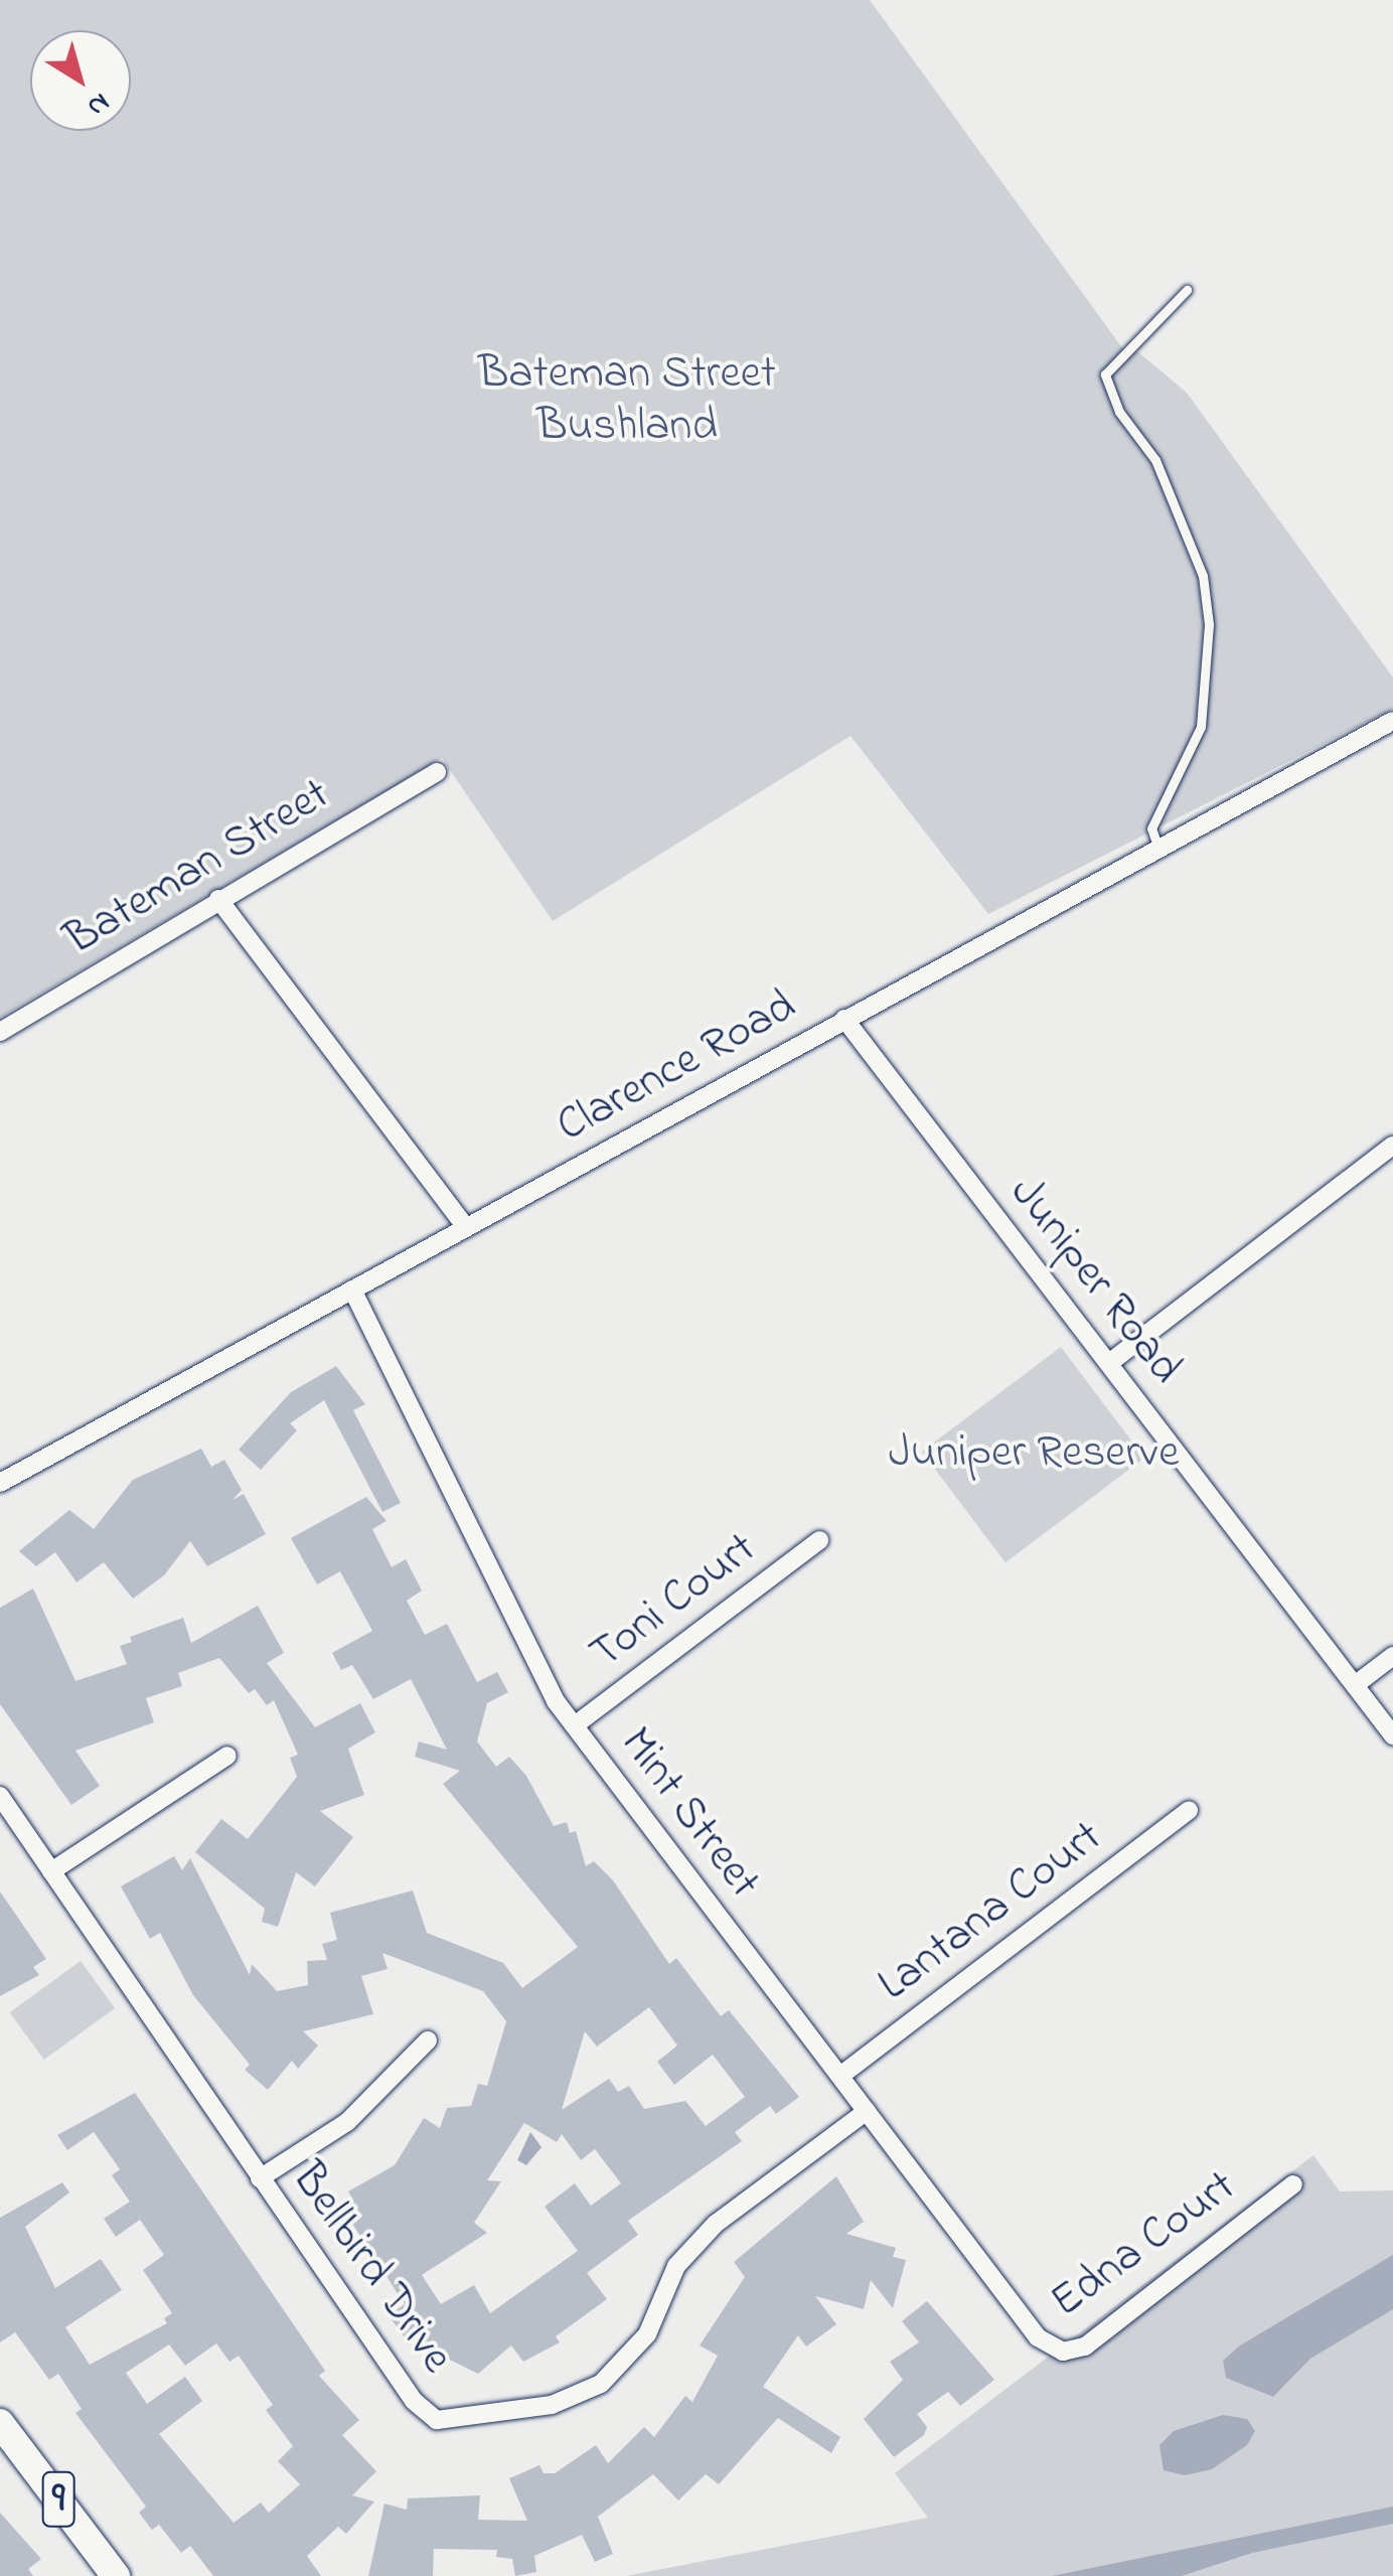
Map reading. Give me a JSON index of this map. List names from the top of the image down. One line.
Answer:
{"streets":{"main road":["9"],"street":["Bateman Street","Clarence Road","Juniper Road","Toni Court","Mint Street","Lantana Court","Edna Court","Bellbird Drive"]},"crossings":[["Clarence Road","Juniper Road"],["Clarence Road","Mint Street"],["Toni Court","Mint Street"],["Mint Street","Lantana Court"],["Mint Street","Edna Court"],["Mint Street","Bellbird Drive"]],"parks":["Bateman Street Bushland","Juniper Reserve"],"north":"bottom right"}
